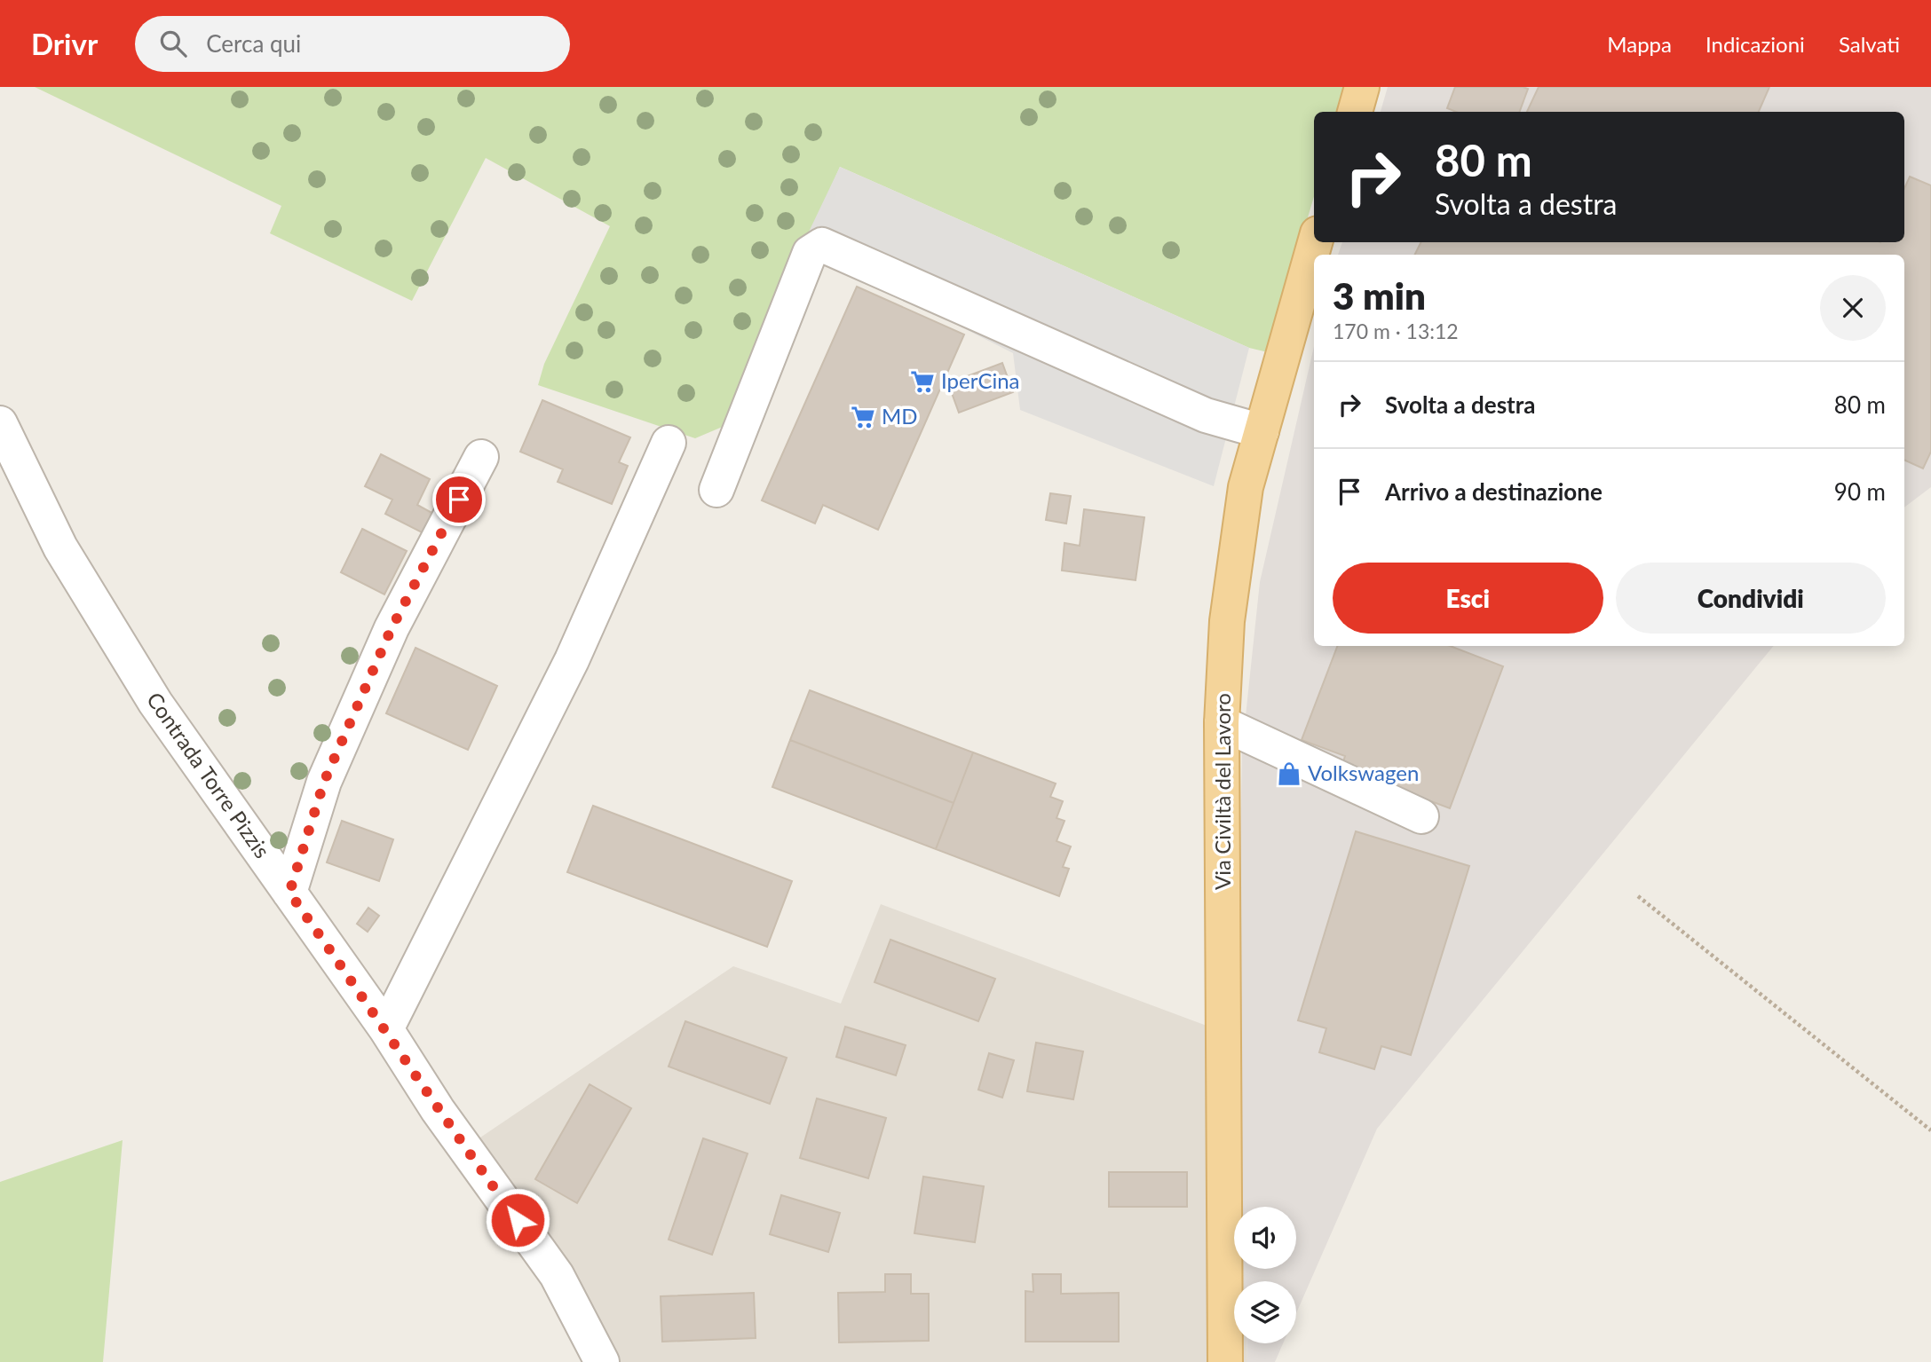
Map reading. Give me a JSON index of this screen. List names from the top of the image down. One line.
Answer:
{"streets":{"main road":["Via Civiltà del Lavoro"],"street":["Contrada Torre Pizzis"]},"places":{"supermarket":["IperCina","MD"],"shop":["Volkswagen"]},"page":{"header":"Drivr","search":"Cerca qui","nav":["Mappa","Indicazioni","Salvati"],"turn":["80 m","Svolta a destra"],"heading":["3 min","170 m · 13:12"],"list":[{"name":"Svolta a destra","value":"80 m"},{"name":"Arrivo a destinazione","value":"90 m"}],"buttons":["Esci","Condividi"]}}
